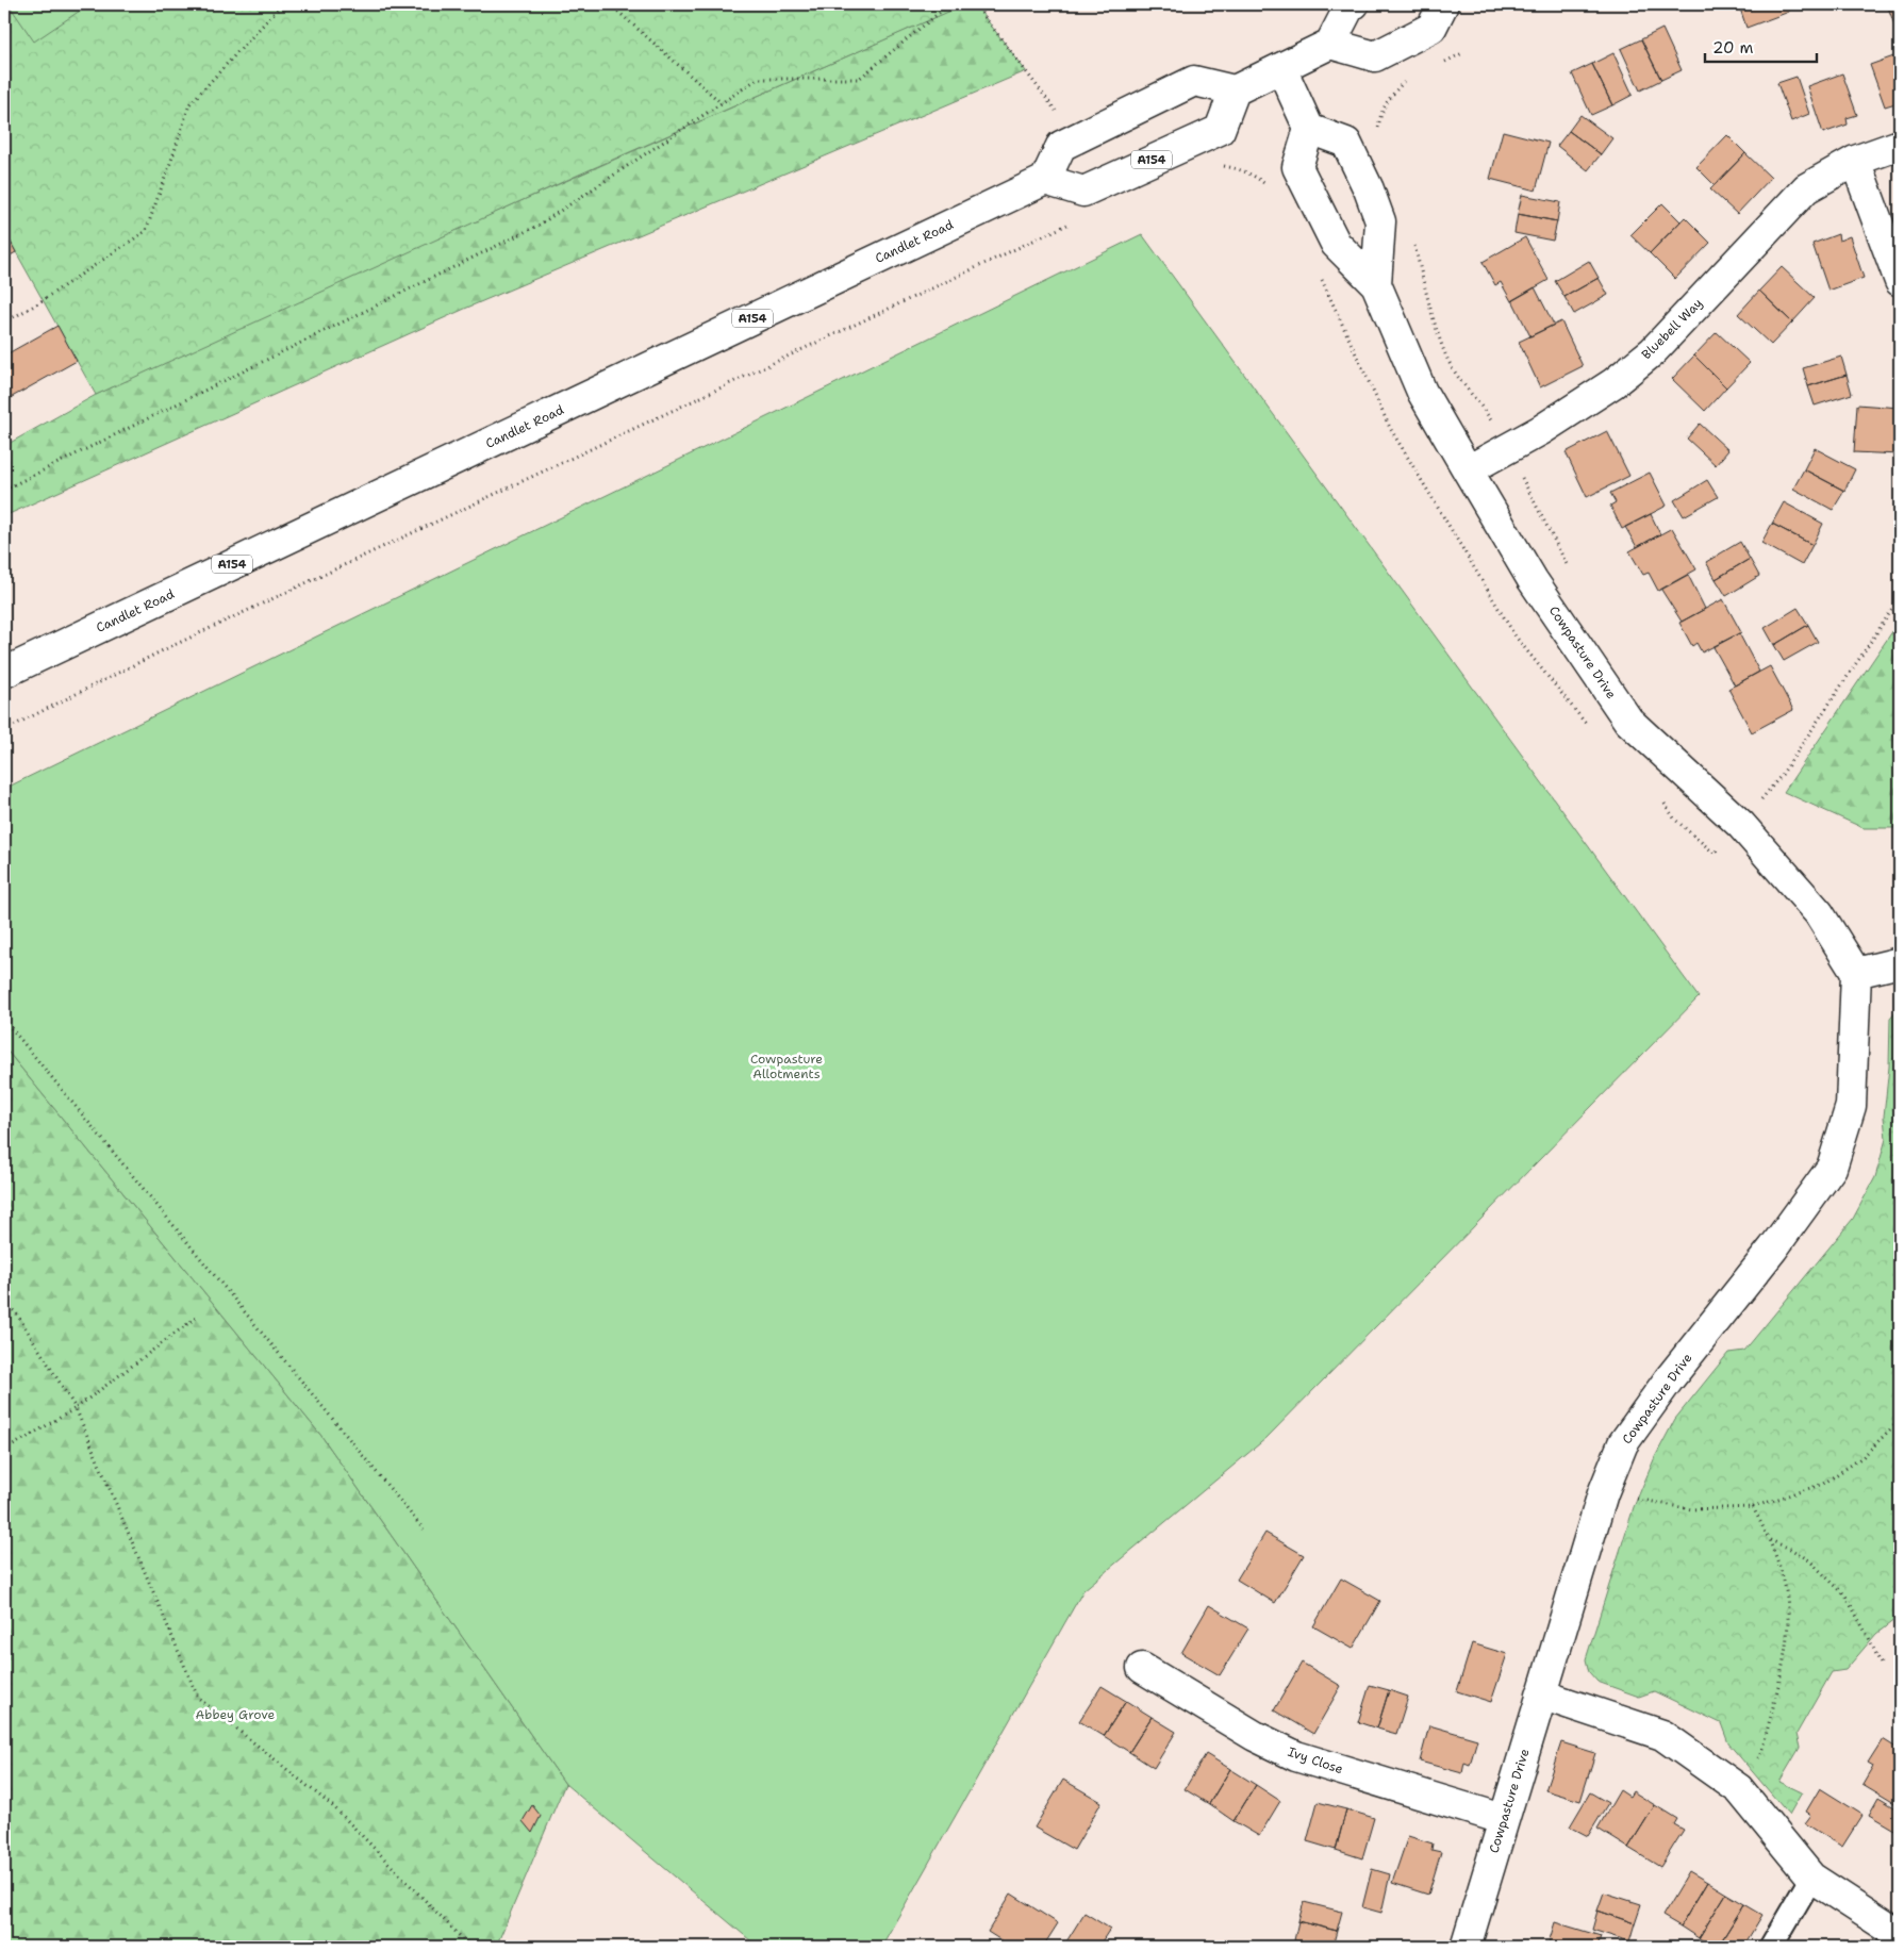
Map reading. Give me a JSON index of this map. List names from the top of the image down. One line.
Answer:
{"streets":{"street":["A154","Candlet Road","Bluebell Way","Cowpasture Drive","Ivy Close"]},"crossings":[["A154","Candlet Road"],["Bluebell Way","Cowpasture Drive"],["Cowpasture Drive","Ivy Close"]],"parks":["Cowpasture Allotments","Abbey Grove"],"scale_bar":"20 m"}
